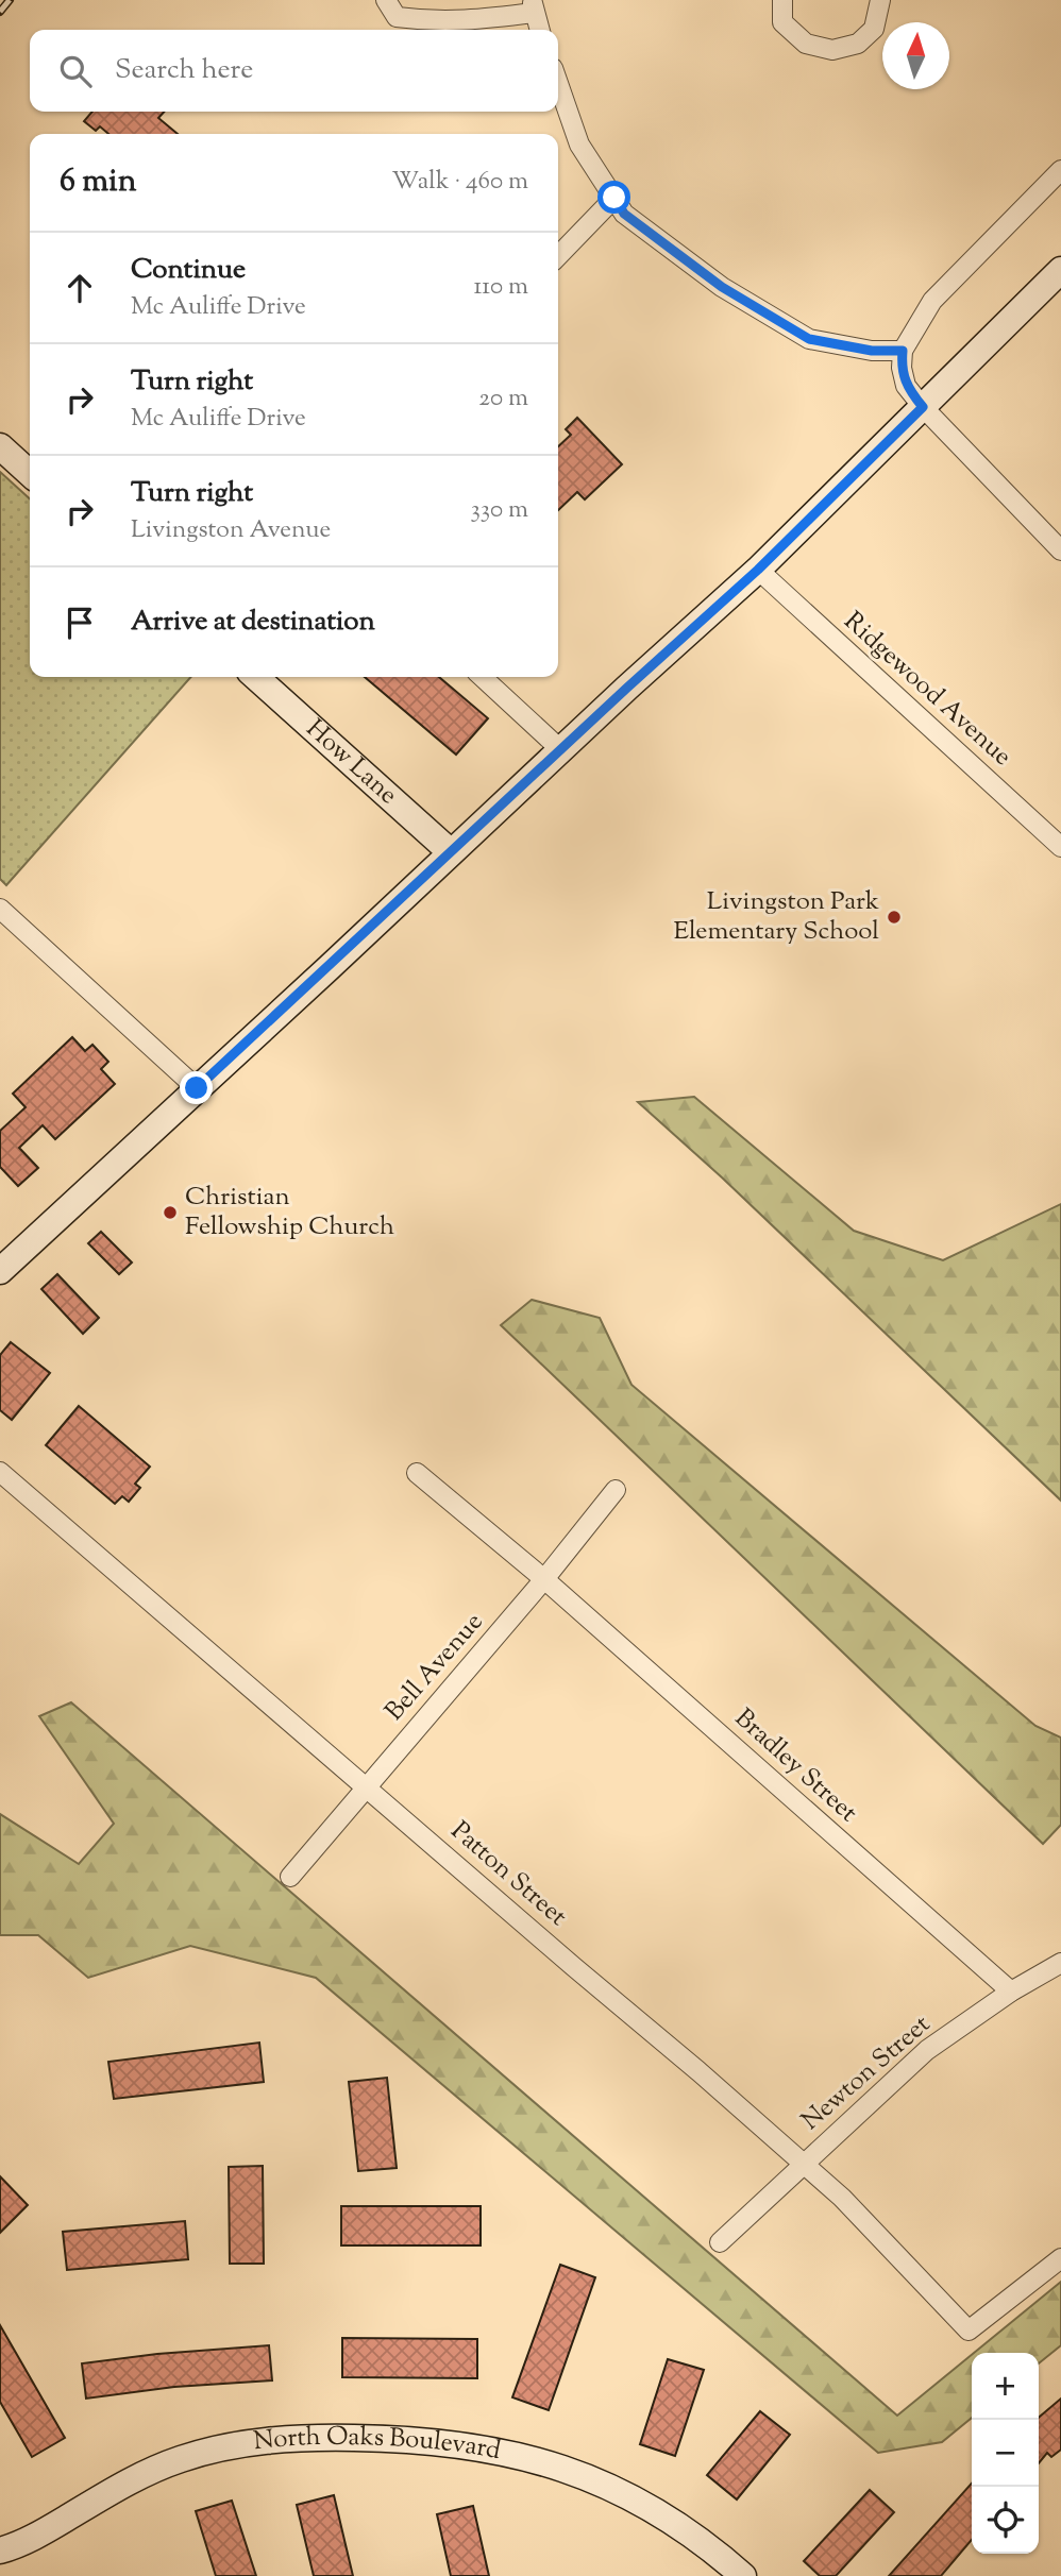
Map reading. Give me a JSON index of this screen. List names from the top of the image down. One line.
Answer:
{"streets":{"main road":["How Lane","North Oaks Boulevard"],"street":["Ridgewood Avenue","Bell Avenue","Bradley Street","Patton Street","Newton Street"]},"crossings":[["Bell Avenue","Bradley Street"],["Bell Avenue","Patton Street"],["Bradley Street","Newton Street"],["Patton Street","Newton Street"]],"places":["Livingston Park Elementary School","Christian Fellowship Church"],"north":"top","page":{"search":"Search here","heading":["6 min","Walk · 460 m"],"list":[["Continue","Mc Auliffe Drive","110 m"],["Turn right","Mc Auliffe Drive","20 m"],["Turn right","Livingston Avenue","330 m"],"Arrive at destination"],"map_buttons":["+","−"]}}
